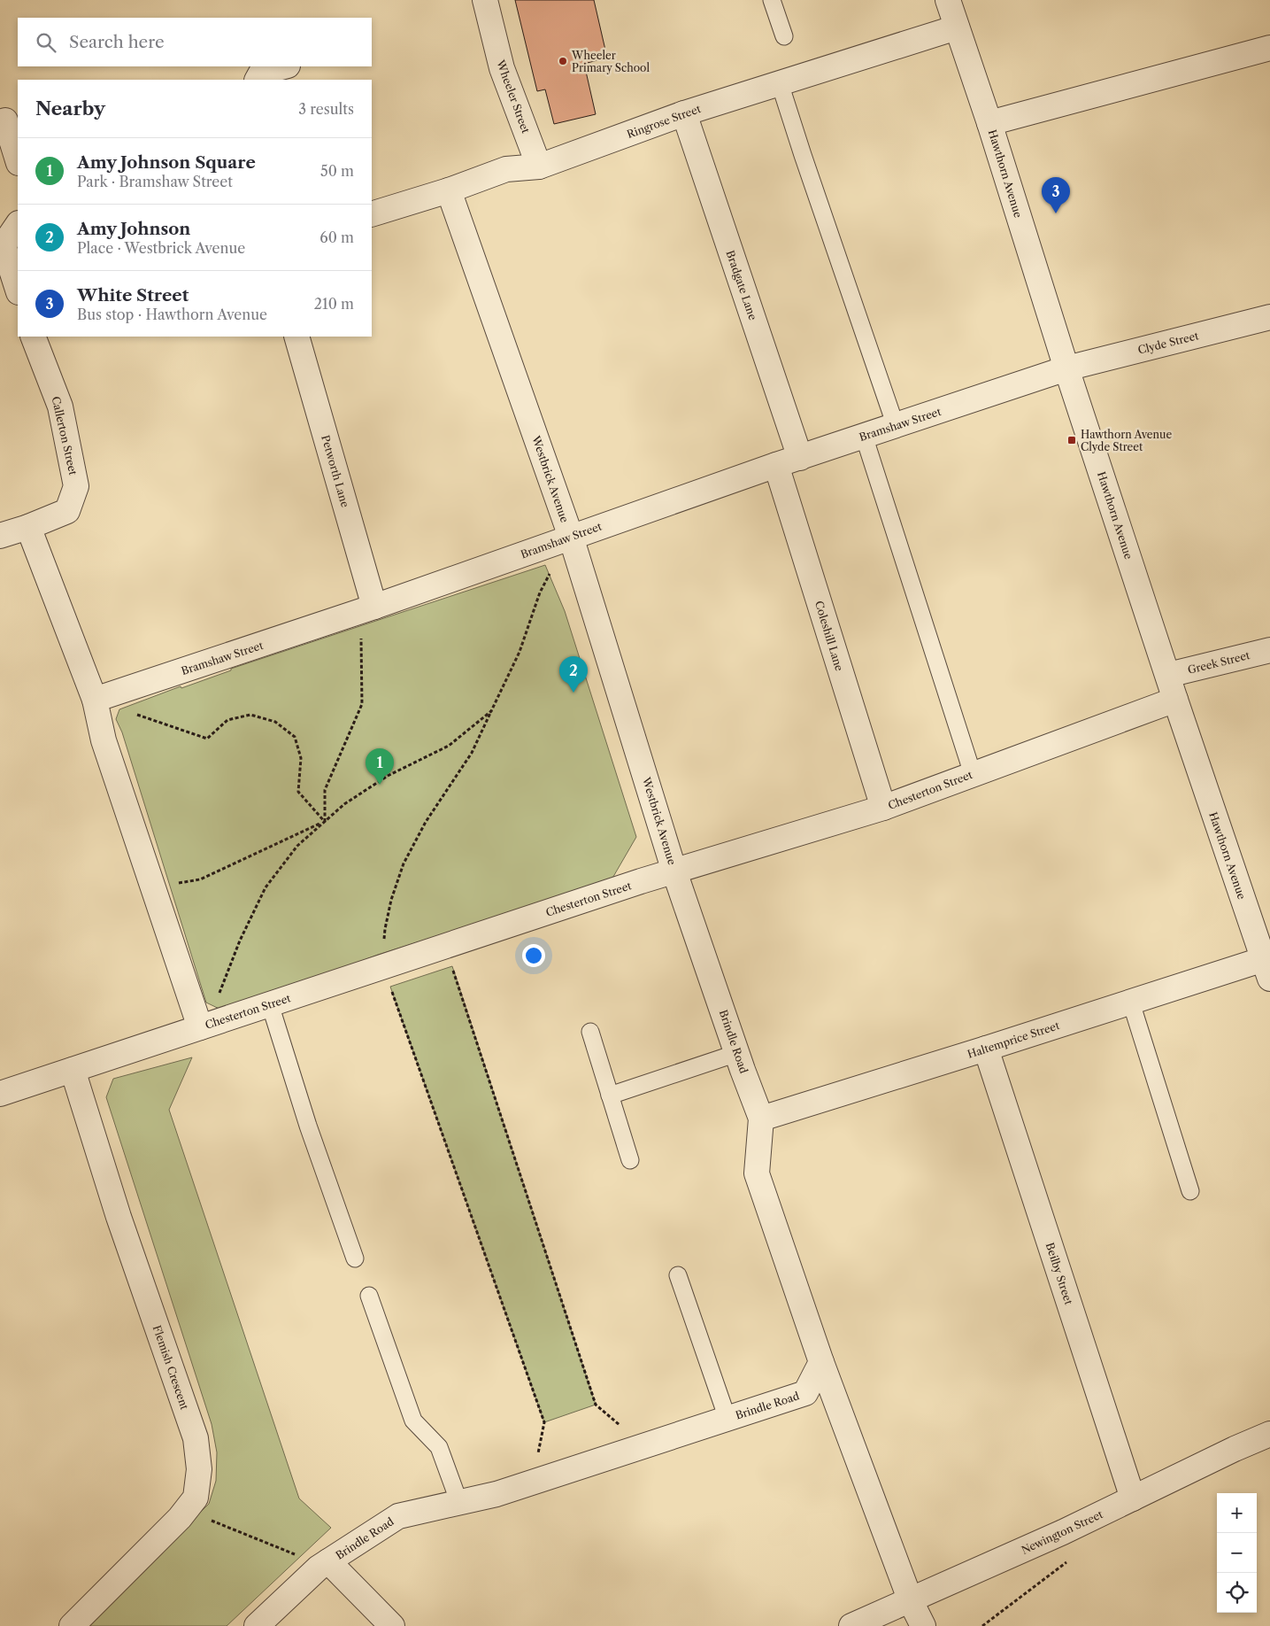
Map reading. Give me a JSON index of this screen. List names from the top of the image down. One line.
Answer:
{"streets":{"street":["Wheeler Street","Ringrose Street","Hawthorn Avenue","Bradgate Lane","Clyde Street","Bramshaw Street","Callerton Street","Petworth Lane","Westbrick Avenue","Coleshill Lane","Greek Street","Chesterton Street","Haltemprice Street","Brindle Road","Beilby Street","Flemish Crescent","Newington Street"]},"crossings":[["Wheeler Street","Ringrose Street"],["Ringrose Street","Hawthorn Avenue"],["Ringrose Street","Bradgate Lane"],["Ringrose Street","Westbrick Avenue"],["Hawthorn Avenue","Clyde Street"],["Hawthorn Avenue","Bramshaw Street"],["Hawthorn Avenue","Greek Street"],["Hawthorn Avenue","Chesterton Street"],["Hawthorn Avenue","Haltemprice Street"],["Bradgate Lane","Bramshaw Street"],["Clyde Street","Bramshaw Street"],["Bramshaw Street","Petworth Lane"],["Bramshaw Street","Westbrick Avenue"],["Bramshaw Street","Coleshill Lane"],["Westbrick Avenue","Chesterton Street"],["Westbrick Avenue","Brindle Road"],["Coleshill Lane","Chesterton Street"],["Chesterton Street","Brindle Road"],["Chesterton Street","Flemish Crescent"],["Haltemprice Street","Brindle Road"],["Haltemprice Street","Beilby Street"],["Beilby Street","Newington Street"]],"places":{"other":["Wheeler Primary School"],"transit":["Hawthorn Avenue Clyde Street"]},"page":{"search":"Search here","heading":["Nearby","3 results"],"list":[{"mark":"1","name":"Amy Johnson Square","note":"Park · Bramshaw Street","value":"50 m"},{"mark":"2","name":"Amy Johnson","note":"Place · Westbrick Avenue","value":"60 m"},{"mark":"3","name":"White Street","note":"Bus stop · Hawthorn Avenue","value":"210 m"}],"pins":["3","2","1"],"map_buttons":["+","−"]}}
